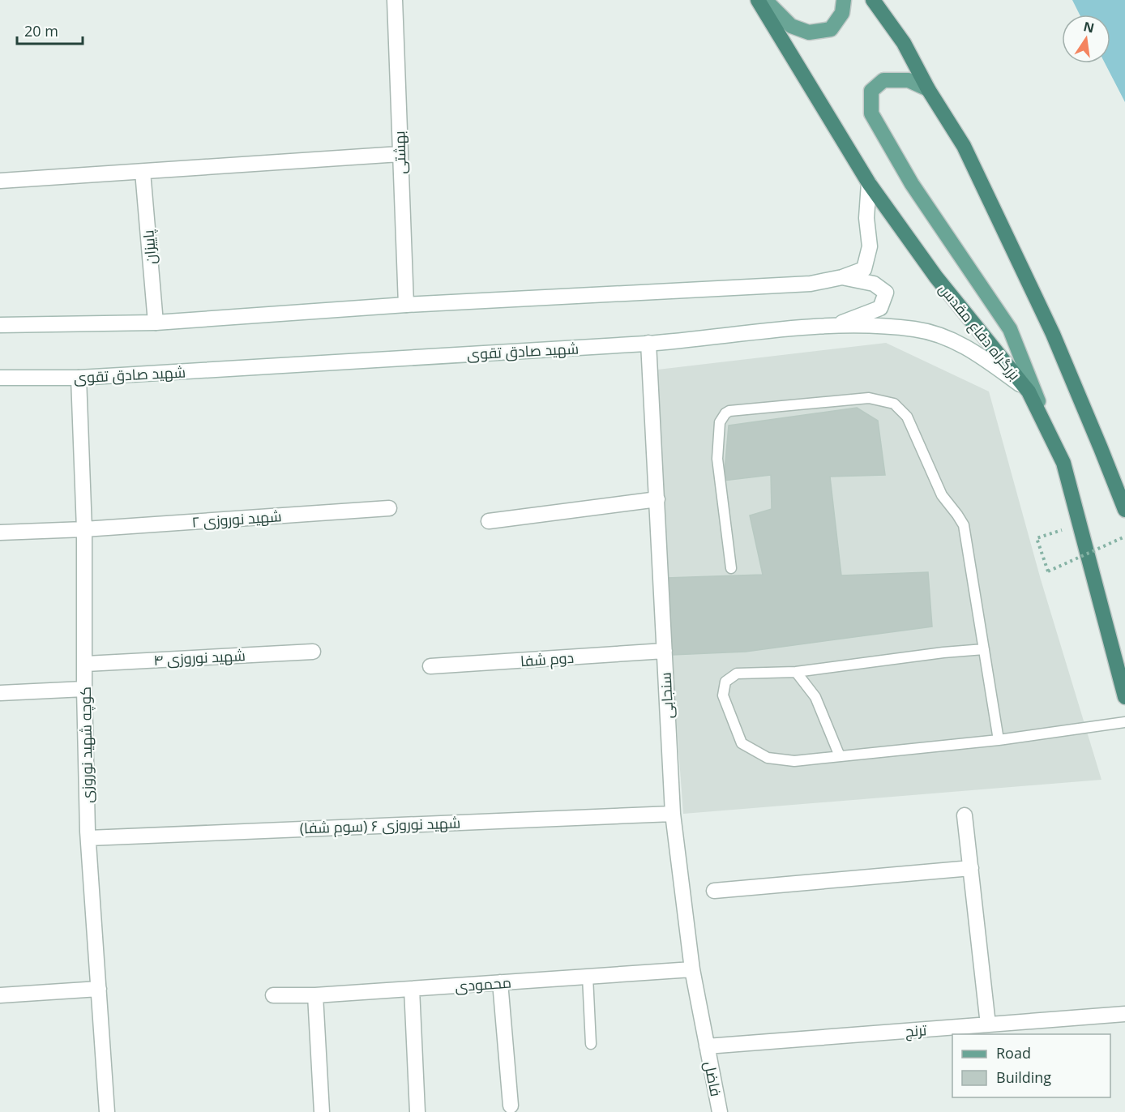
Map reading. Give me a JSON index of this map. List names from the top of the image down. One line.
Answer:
{"streets":{"highway":["بزرگراه دفاع مقدس"],"street":["بهشتی","پاییزان","شهید صادق تقوی","شهید نوروزی ۲","شهید نوروزی ۴","دوم شفا","سنجابی","کوچه شهید نوروزی","شهید نوروزی ۶ (سوم شفا)","محمودی","ترنج","فاضل"]},"crossings":[["بزرگراه دفاع مقدس","شهید صادق تقوی"],["شهید صادق تقوی","سنجابی"],["شهید صادق تقوی","کوچه شهید نوروزی"],["شهید نوروزی ۲","کوچه شهید نوروزی"],["شهید نوروزی ۴","کوچه شهید نوروزی"],["دوم شفا","سنجابی"],["سنجابی","شهید نوروزی ۶ (سوم شفا)"],["سنجابی","محمودی"],["سنجابی","ترنج"],["سنجابی","فاضل"],["کوچه شهید نوروزی","شهید نوروزی ۶ (سوم شفا)"],["ترنج","فاضل"]],"legend":["Road","Building"],"scale_bar":"20 m","north":"top"}
